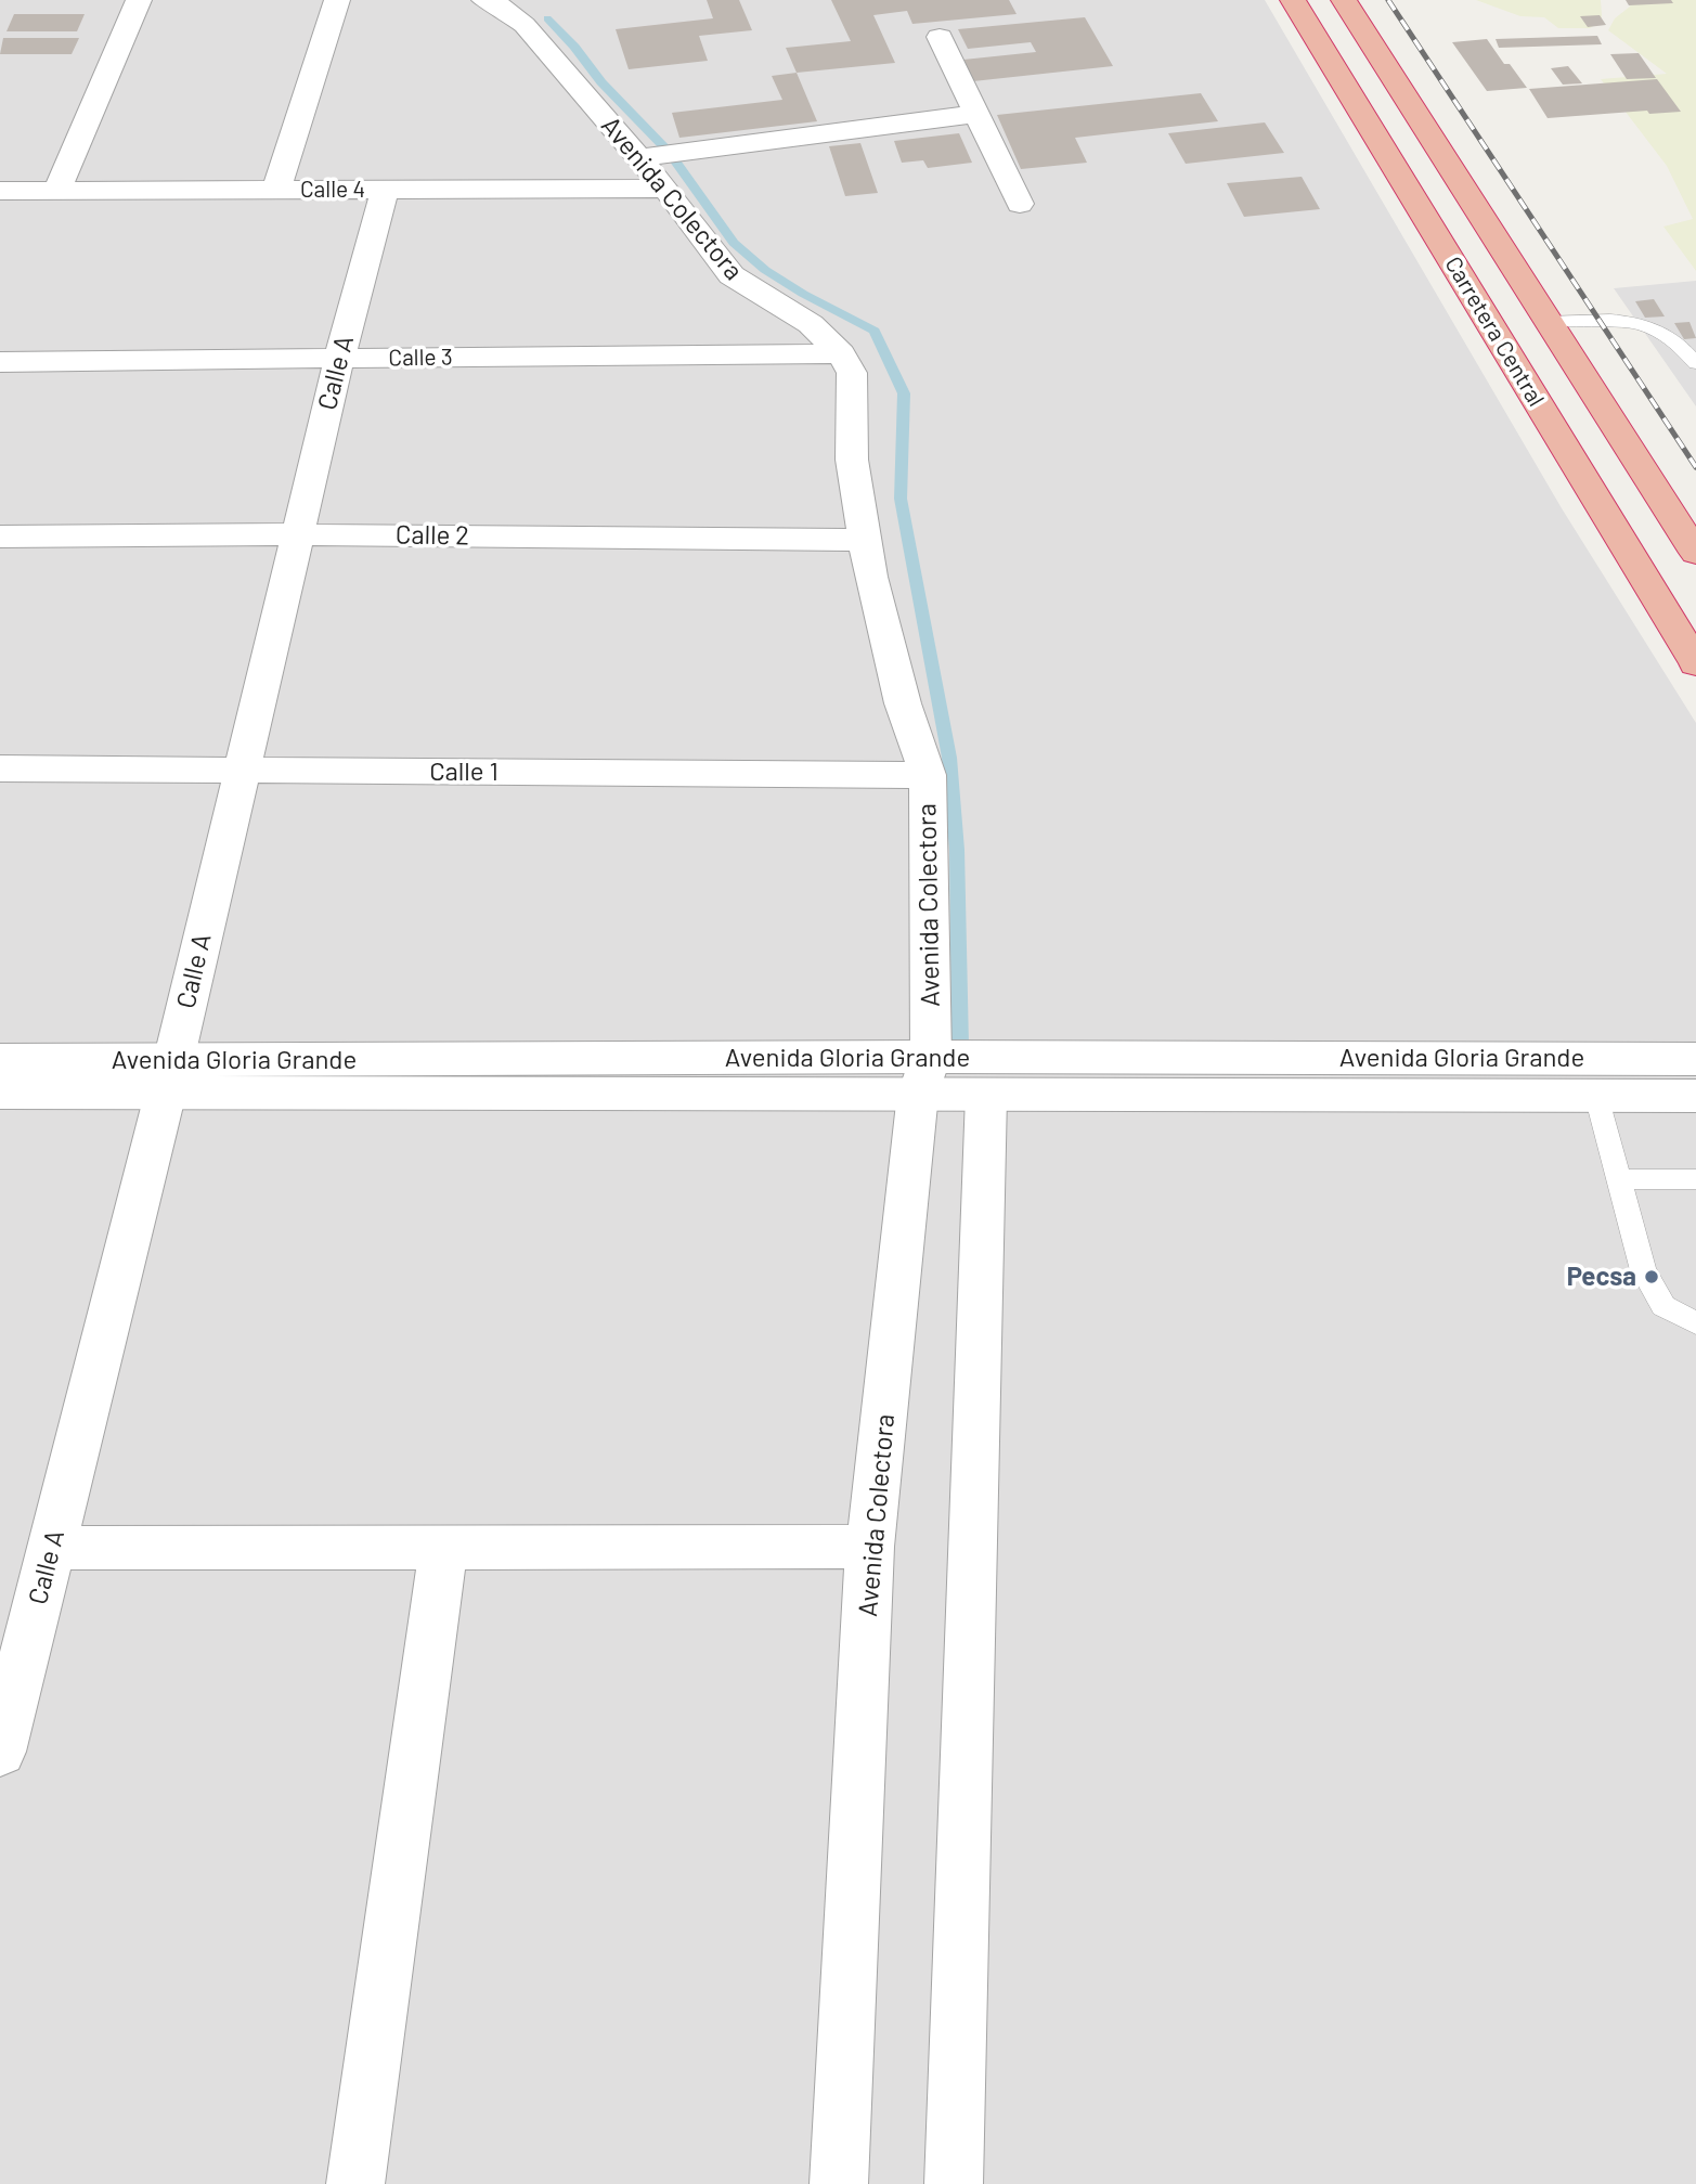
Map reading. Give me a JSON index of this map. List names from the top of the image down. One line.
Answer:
{"streets":{"highway":["Carretera Central"],"street":["Calle 4","Avenida Colectora","Calle 3","Calle A","Calle 2","Calle 1","Avenida Gloria Grande"]},"crossings":[["Calle 4","Avenida Colectora"],["Calle 4","Calle A"],["Avenida Colectora","Calle 3"],["Avenida Colectora","Calle 2"],["Avenida Colectora","Calle 1"],["Avenida Colectora","Avenida Gloria Grande"],["Calle 3","Calle A"],["Calle A","Calle 2"],["Calle A","Calle 1"],["Calle A","Avenida Gloria Grande"]],"places":["Pecsa"]}
